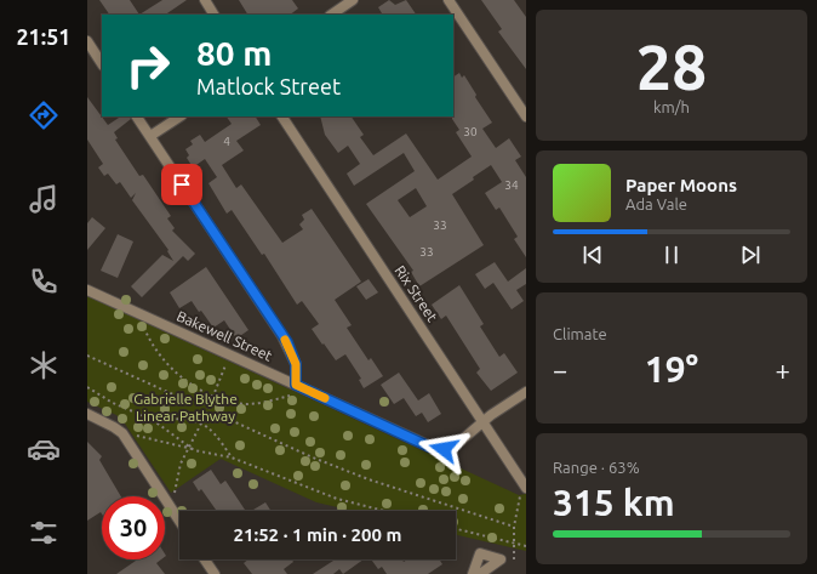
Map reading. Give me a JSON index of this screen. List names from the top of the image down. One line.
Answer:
{"streets":{"street":["Rix Street","Bakewell Street"]},"crossings":[["Rix Street","Bakewell Street"]],"parks":["Gabrielle Blythe Linear Pathway"],"house_numbers":["30","4","34","33","33"],"page":{"tabs":"21:51","tile":[["28","km/h"],"Climate",["Range · 63%","315 km"]],"turn":["80 m","Matlock Street"],"song":["Paper Moons","Ada Vale"],"heat":["−","19°","+"],"limit":"30","trip":"21:52 · 1 min · 200 m"}}
